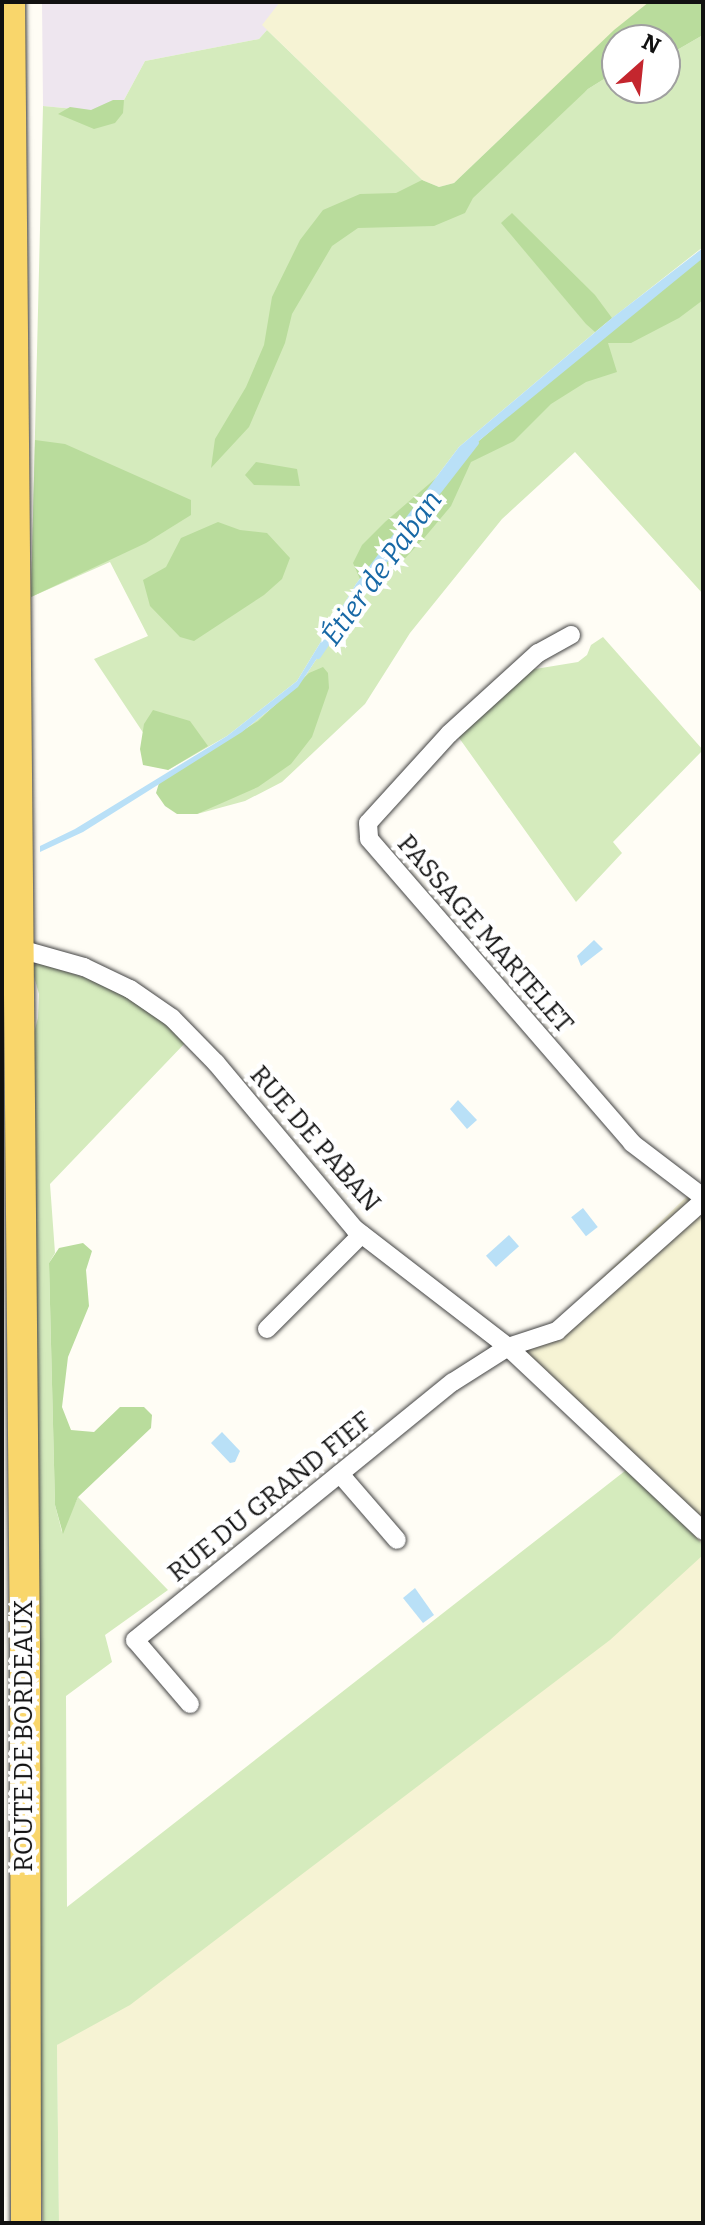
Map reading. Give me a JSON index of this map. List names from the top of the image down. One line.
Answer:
{"streets":{"main road":["ROUTE DE BORDEAUX"],"street":["PASSAGE MARTELET","RUE DE PABAN","RUE DU GRAND FIEF"]},"crossings":[["PASSAGE MARTELET","RUE DU GRAND FIEF"],["RUE DE PABAN","RUE DU GRAND FIEF"],["RUE DE PABAN","ROUTE DE BORDEAUX"]],"water":["Étier de Paban"],"north":"top right"}
